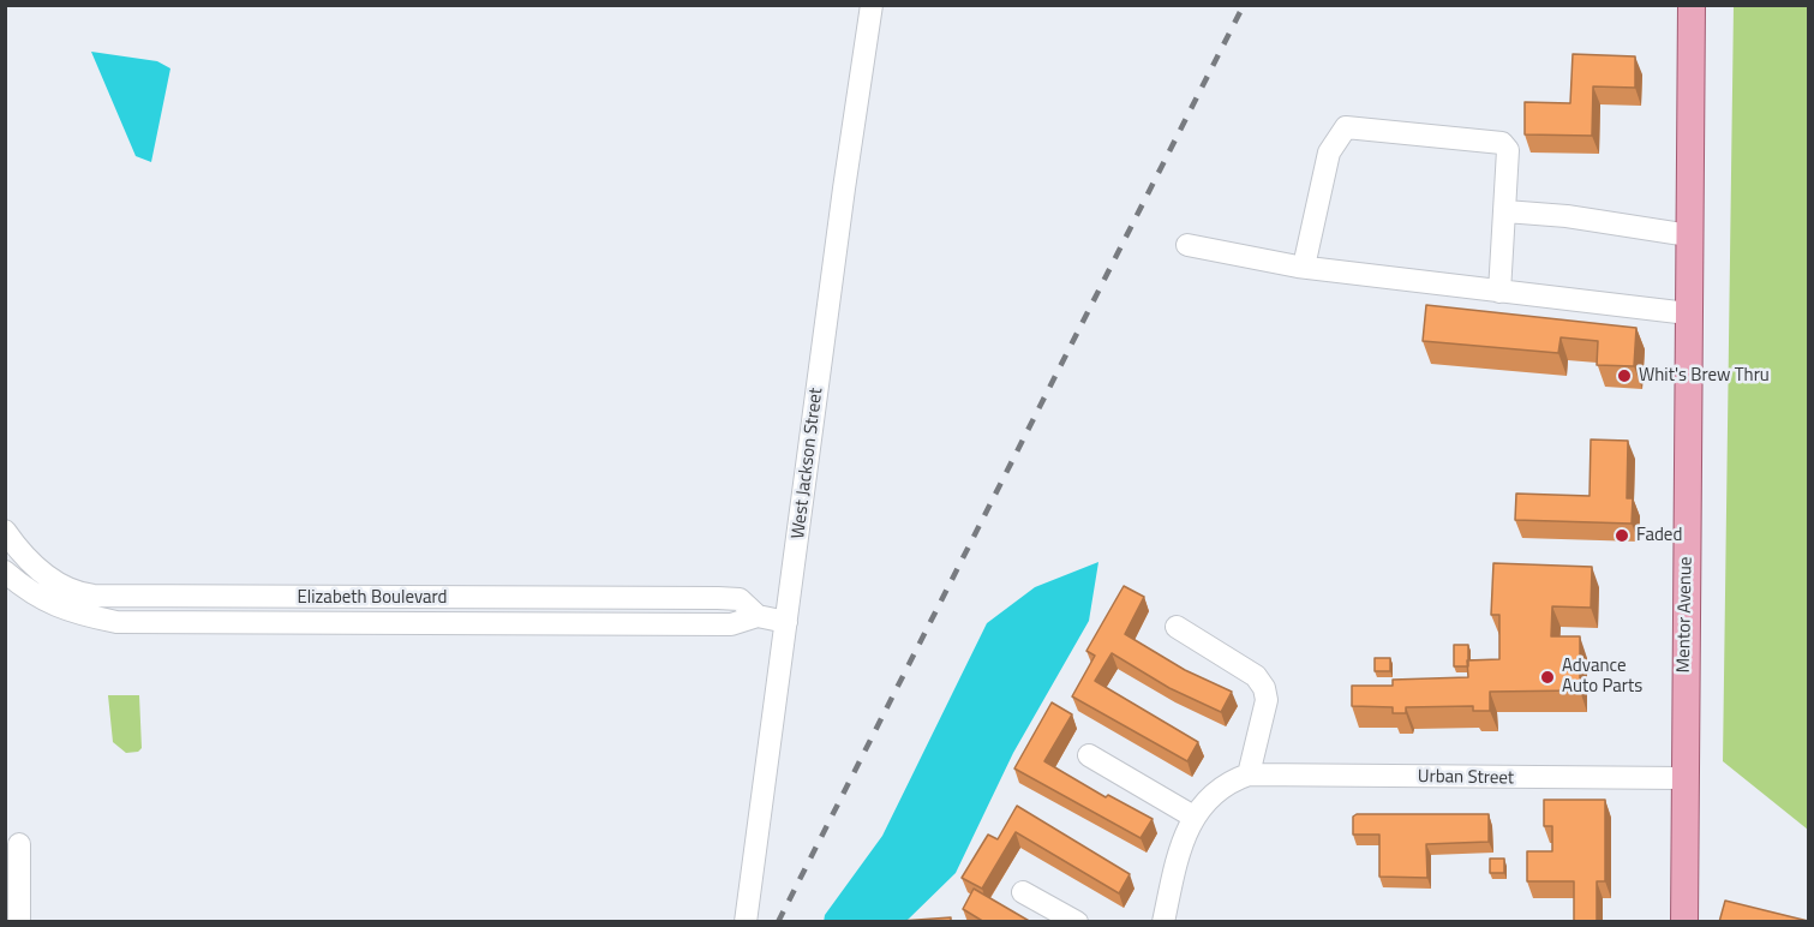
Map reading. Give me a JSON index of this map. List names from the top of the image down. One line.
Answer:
{"streets":{"main road":["Mentor Avenue"],"street":["West Jackson Street","Elizabeth Boulevard","Urban Street"]},"crossings":[["West Jackson Street","Elizabeth Boulevard"],["Mentor Avenue","Urban Street"]],"places":["Whit's Brew Thru","Faded","Advance Auto Parts"]}
